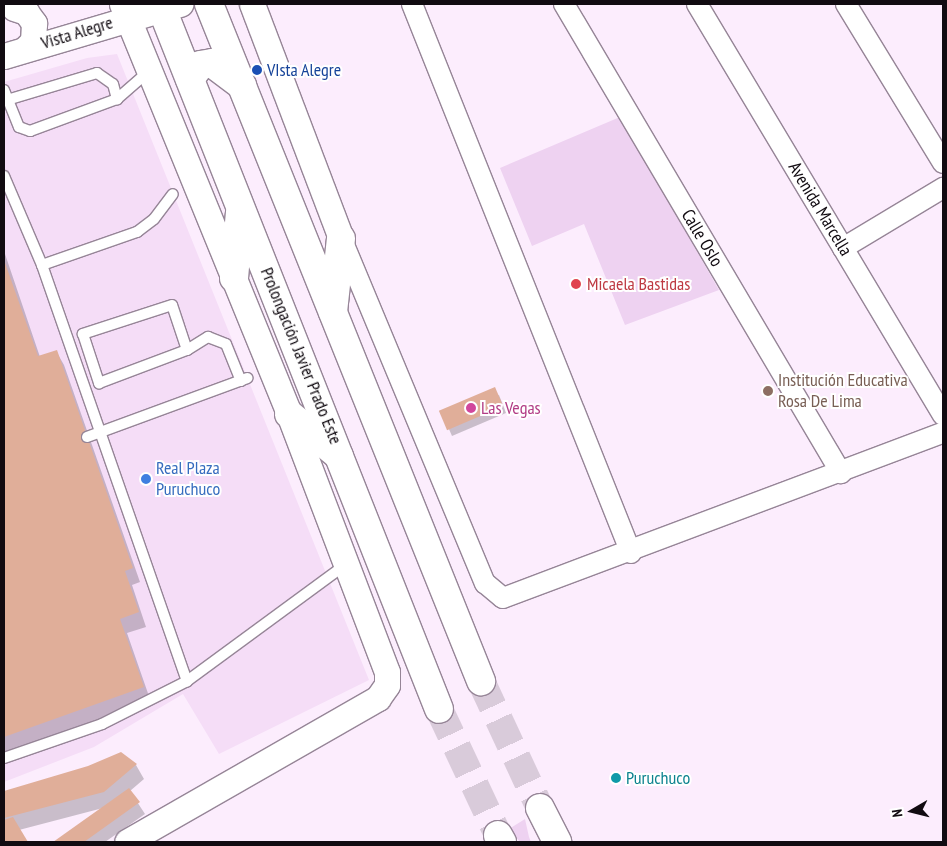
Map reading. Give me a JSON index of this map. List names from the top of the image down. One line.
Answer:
{"streets":{"main road":["Prolongación Javier Prado Este"],"street":["Vista Alegre","Avenida Marcella","Calle Oslo"]},"crossings":[["Vista Alegre","Prolongación Javier Prado Este"]],"places":["VIsta Alegre","Micaela Bastidas","Institución Educativa Rosa De Lima","Las Vegas","Real Plaza Puruchuco","Puruchuco"],"north":"left"}
